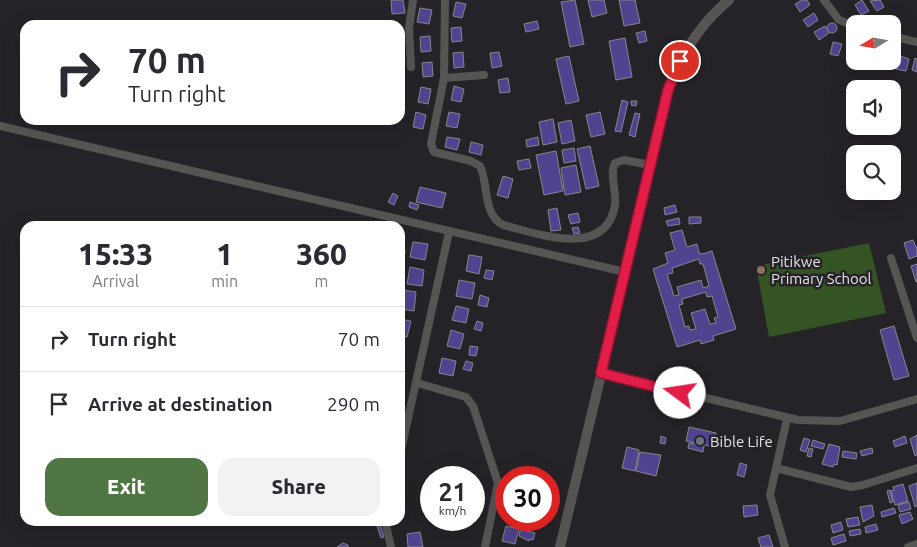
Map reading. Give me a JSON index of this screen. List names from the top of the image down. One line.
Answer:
{"places":["Pitikwe Primary School","Bible Life"],"north":"left","page":{"turn":["70 m","Turn right"],"eta":["15:33","Arrival","1","min","360","m"],"list":[{"name":"Turn right","value":"70 m"},{"name":"Arrive at destination","value":"290 m"}],"buttons":["Exit","Share"],"speed":"21 km/h","limit":"30"}}
